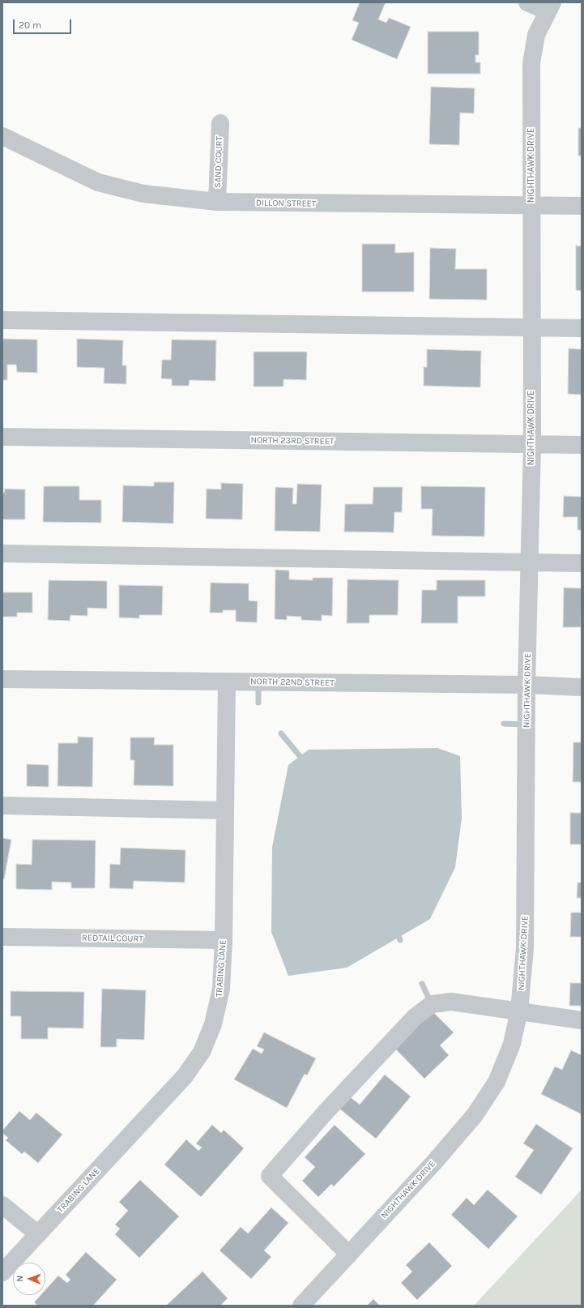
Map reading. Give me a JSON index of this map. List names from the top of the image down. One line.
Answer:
{"streets":{"street":["SAND COURT","NIGHTHAWK DRIVE","DILLON STREET","NORTH 23RD STREET","NORTH 22ND STREET","REDTAIL COURT","TRABING LANE"]},"crossings":[["SAND COURT","DILLON STREET"],["NIGHTHAWK DRIVE","DILLON STREET"],["NIGHTHAWK DRIVE","NORTH 23RD STREET"],["NIGHTHAWK DRIVE","NORTH 22ND STREET"],["NORTH 22ND STREET","TRABING LANE"],["REDTAIL COURT","TRABING LANE"]],"scale_bar":"20 m","north":"left"}
